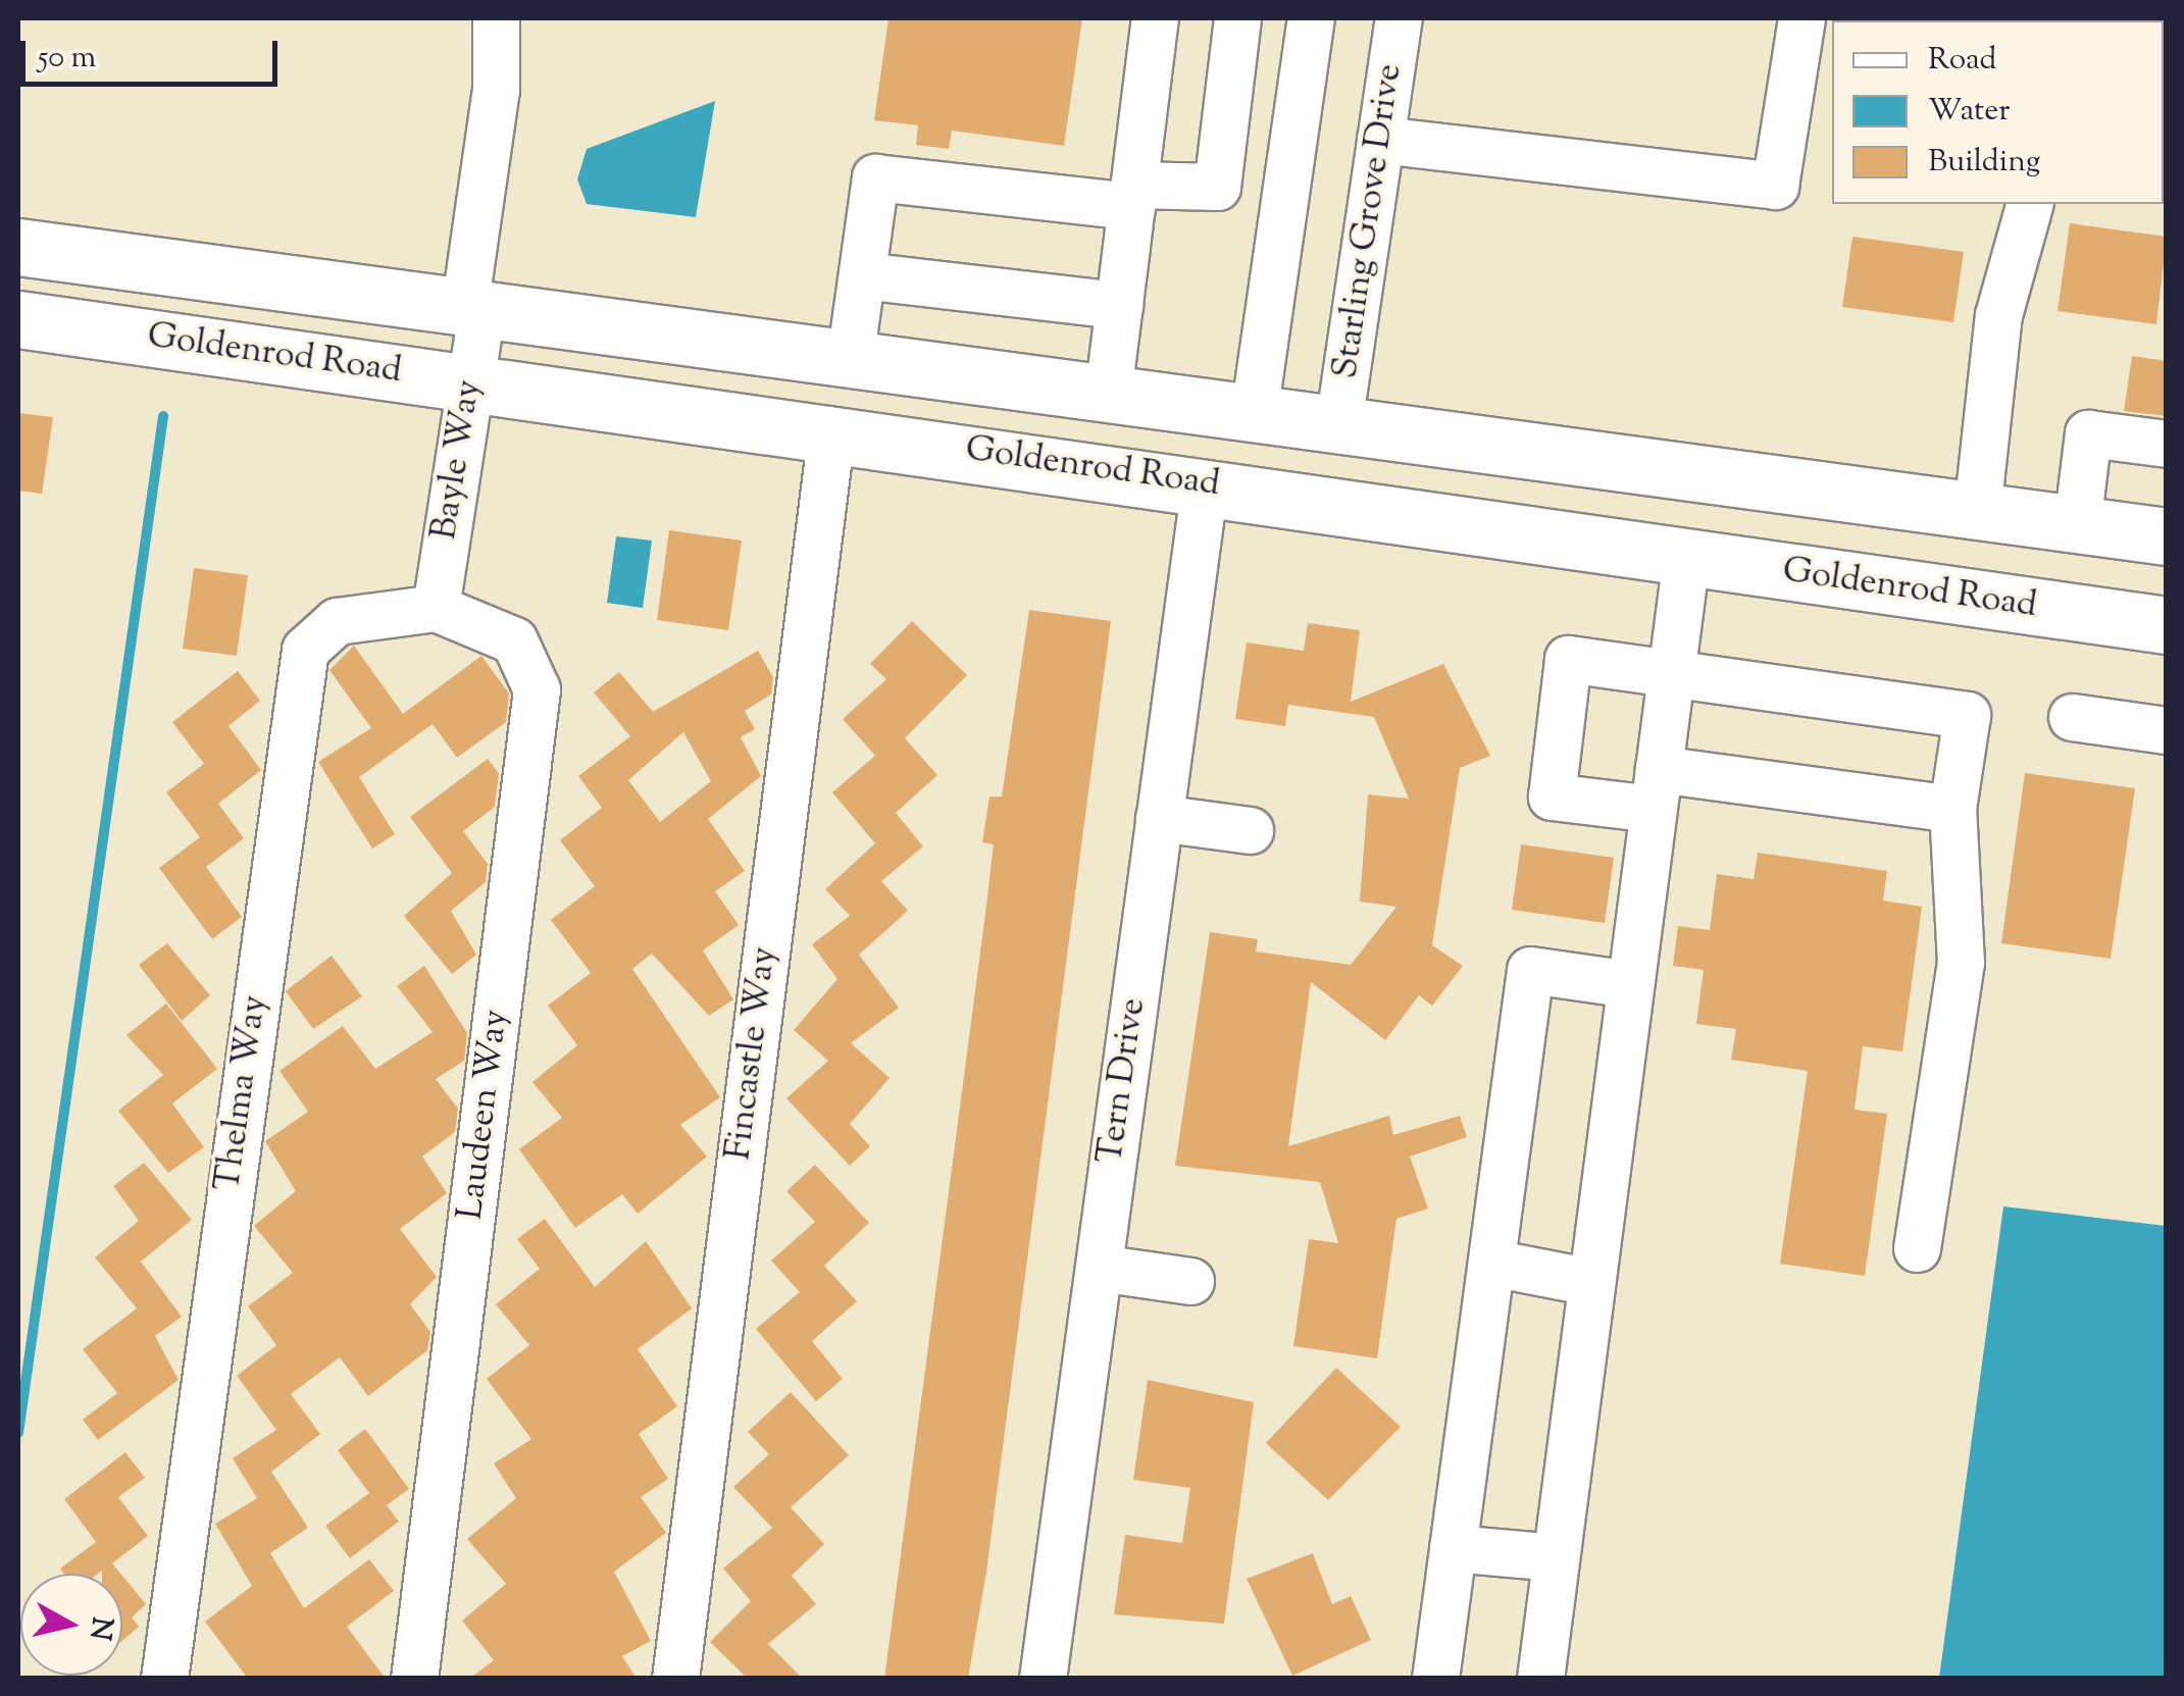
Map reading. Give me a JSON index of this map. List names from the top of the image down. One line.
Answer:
{"streets":{"main road":["Goldenrod Road"],"street":["Starling Grove Drive","Bayle Way","Fincastle Way","Tern Drive","Thelma Way","Laudeen Way"]},"crossings":[["Starling Grove Drive","Goldenrod Road"],["Goldenrod Road","Bayle Way"],["Goldenrod Road","Fincastle Way"],["Goldenrod Road","Tern Drive"],["Bayle Way","Thelma Way"],["Bayle Way","Laudeen Way"],["Thelma Way","Laudeen Way"]],"legend":["Road","Water","Building"],"scale_bar":"50 m","north":"right"}
